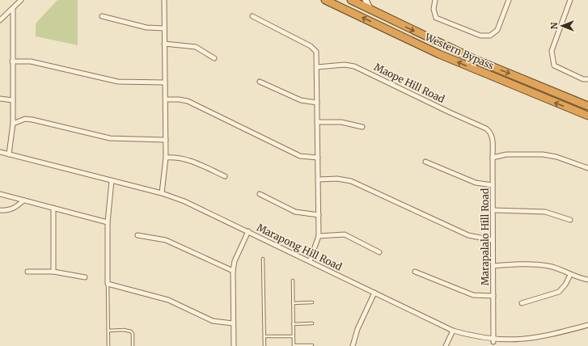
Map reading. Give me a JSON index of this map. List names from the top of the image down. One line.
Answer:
{"streets":{"highway":["Western Bypass"],"street":["Maope Hill Road","Marapalalo Hill Road","Marapong Hill Road"]},"crossings":[["Maope Hill Road","Marapalalo Hill Road"],["Marapalalo Hill Road","Marapong Hill Road"]],"north":"left"}
